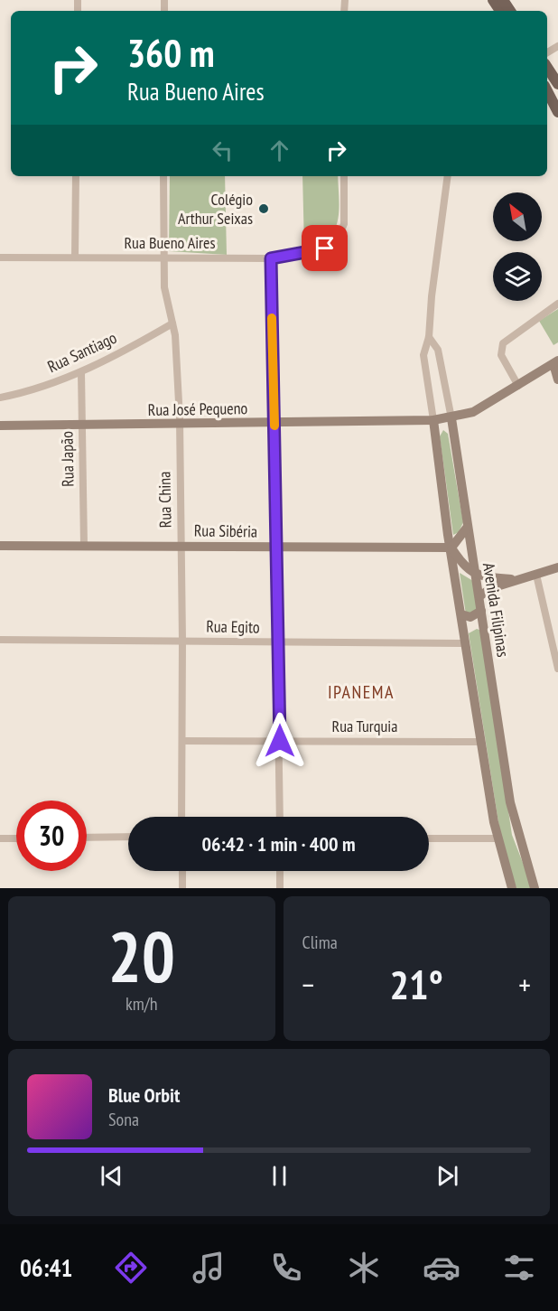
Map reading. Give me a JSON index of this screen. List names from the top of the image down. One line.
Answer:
{"streets":{"main road":["Rua José Pequeno","Rua Sibéria","Avenida Filipinas"],"street":["Rua Bueno Aires","Rua Santiago","Rua Japão","Rua China","Rua Egito","Rua Turquia"]},"crossings":[["Rua Bueno Aires","Rua China"],["Rua Santiago","Rua Japão"],["Rua Santiago","Rua China"],["Rua José Pequeno","Rua Japão"],["Rua José Pequeno","Rua China"],["Rua José Pequeno","Avenida Filipinas"],["Rua Japão","Rua Sibéria"],["Rua China","Rua Sibéria"],["Rua China","Rua Egito"],["Rua China","Rua Turquia"],["Rua Sibéria","Avenida Filipinas"],["Avenida Filipinas","Rua Egito"],["Avenida Filipinas","Rua Turquia"]],"districts":["IPANEMA"],"places":["Colégio Arthur Seixas"],"north":"top left","page":{"turn":["360 m","Rua Bueno Aires"],"limit":"30","trip":"06:42 · 1 min · 400 m","tile":[["20","km/h"],"Clima"],"heat":["−","21°","+"],"song":["Blue Orbit","Sona"],"tabs":"06:41"}}
